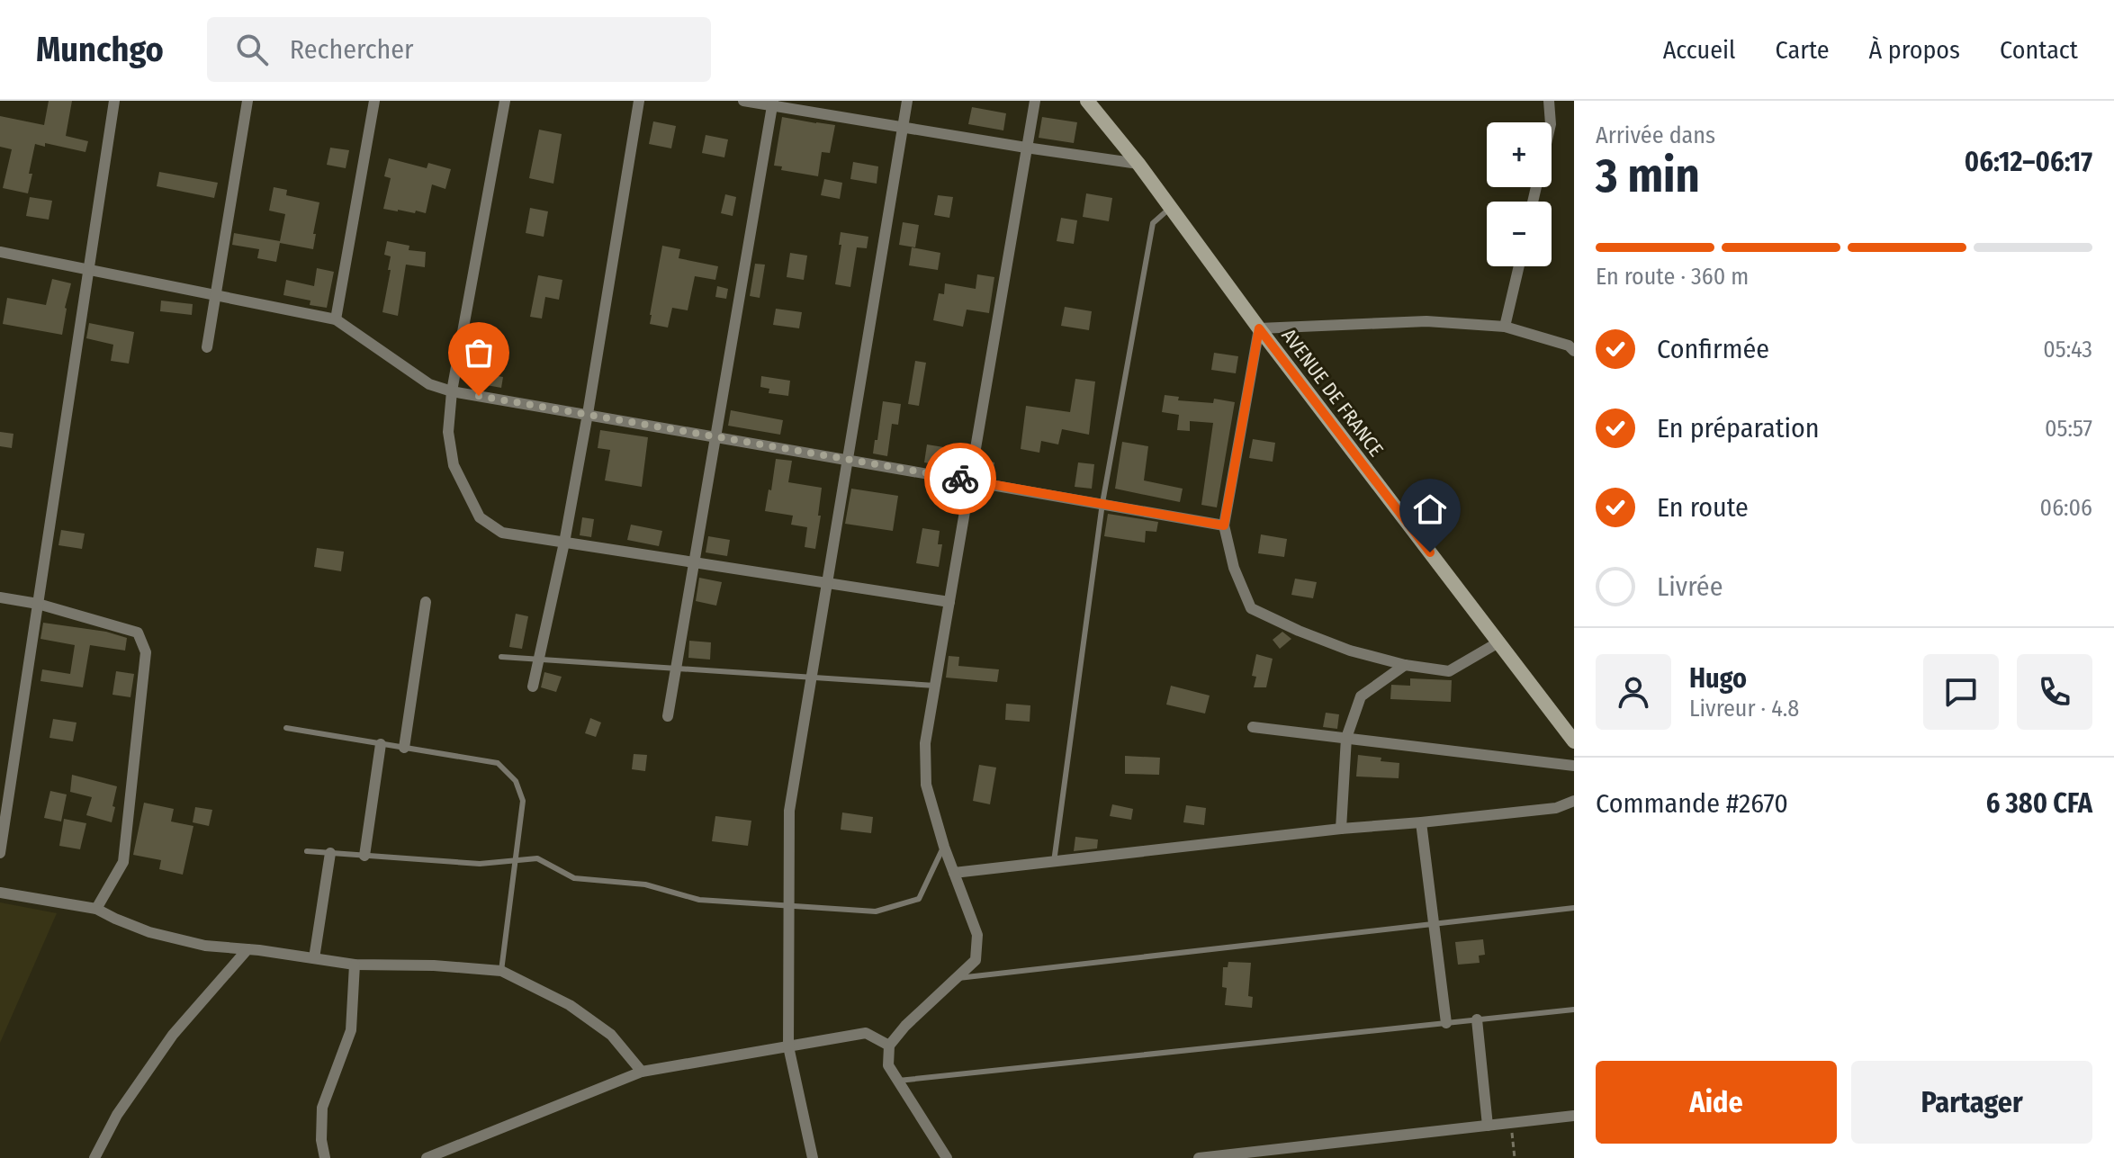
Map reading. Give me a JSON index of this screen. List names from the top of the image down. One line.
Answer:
{"streets":{"main road":["AVENUE DE FRANCE"]},"page":{"header":"Munchgo","search":"Rechercher","nav":["Accueil","Carte","À propos","Contact"],"heading":["3 min","Arrivée dans","06:12–06:17"],"panel":["Hugo","Livreur · 4.8","Commande #2670","6 380 CFA"],"map_buttons":["+","−"],"bar":"En route · 360 m","list":[["Confirmée","05:43"],["En préparation","05:57"],["En route","06:06"],"Livrée"],"buttons":["Aide","Partager"]}}
